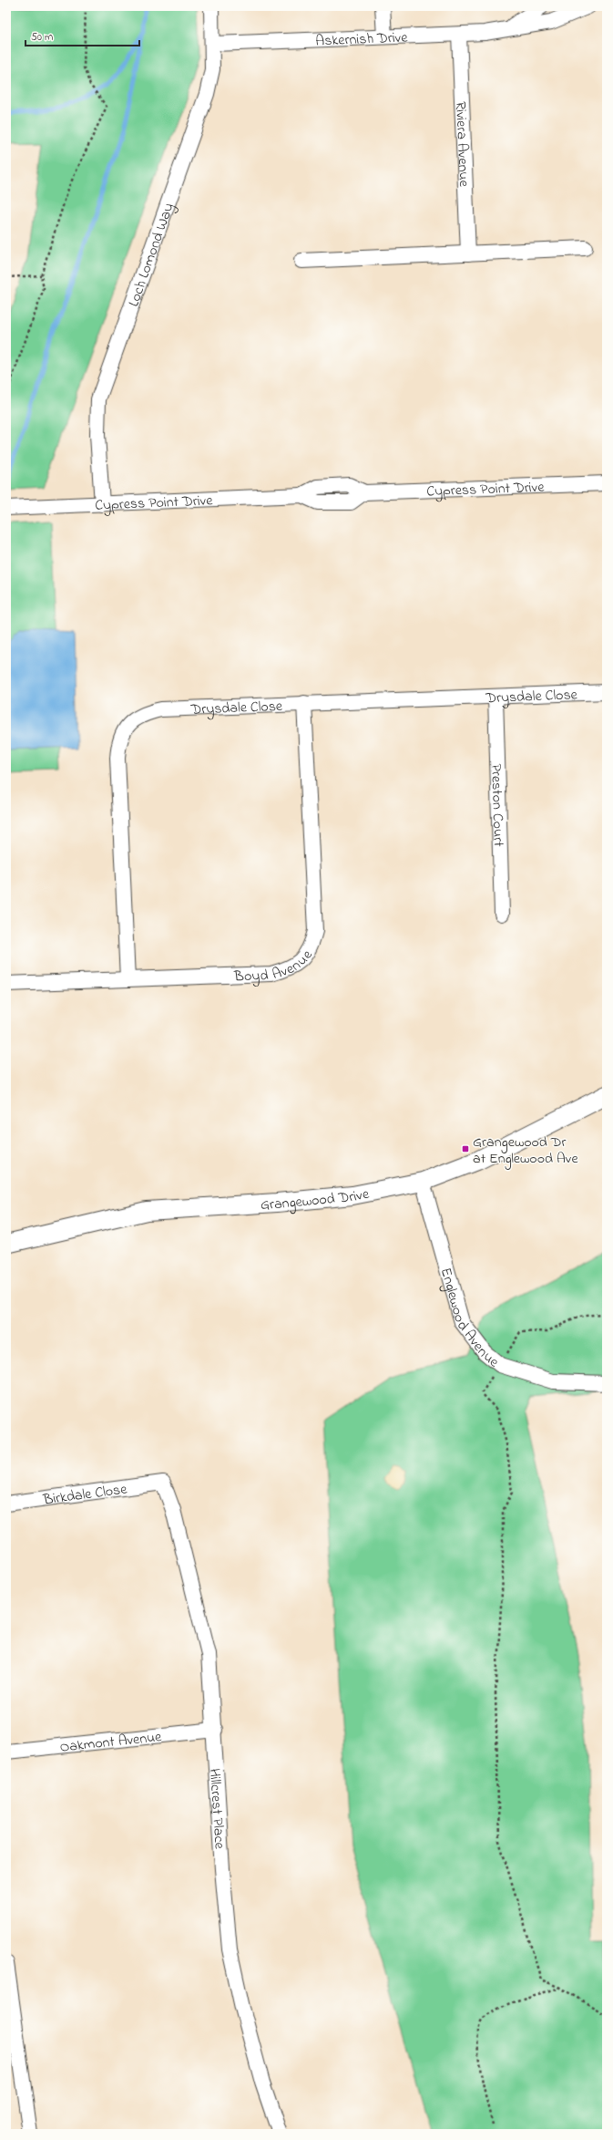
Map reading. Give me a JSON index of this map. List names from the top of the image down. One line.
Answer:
{"streets":{"street":["Askernish Drive","Riviera Avenue","Loch Lomond Way","Cypress Point Drive","Drysdale Close","Preston Court","Boyd Avenue","Grangewood Drive","Englewood Avenue","Birkdale Close","Oakmont Avenue","Hillcrest Place"]},"crossings":[["Askernish Drive","Riviera Avenue"],["Askernish Drive","Loch Lomond Way"],["Loch Lomond Way","Cypress Point Drive"],["Drysdale Close","Preston Court"],["Drysdale Close","Boyd Avenue"],["Grangewood Drive","Englewood Avenue"],["Birkdale Close","Hillcrest Place"],["Oakmont Avenue","Hillcrest Place"]],"places":{"transit":["Grangewood Dr at Englewood Ave"]},"scale_bar":"50 m"}
